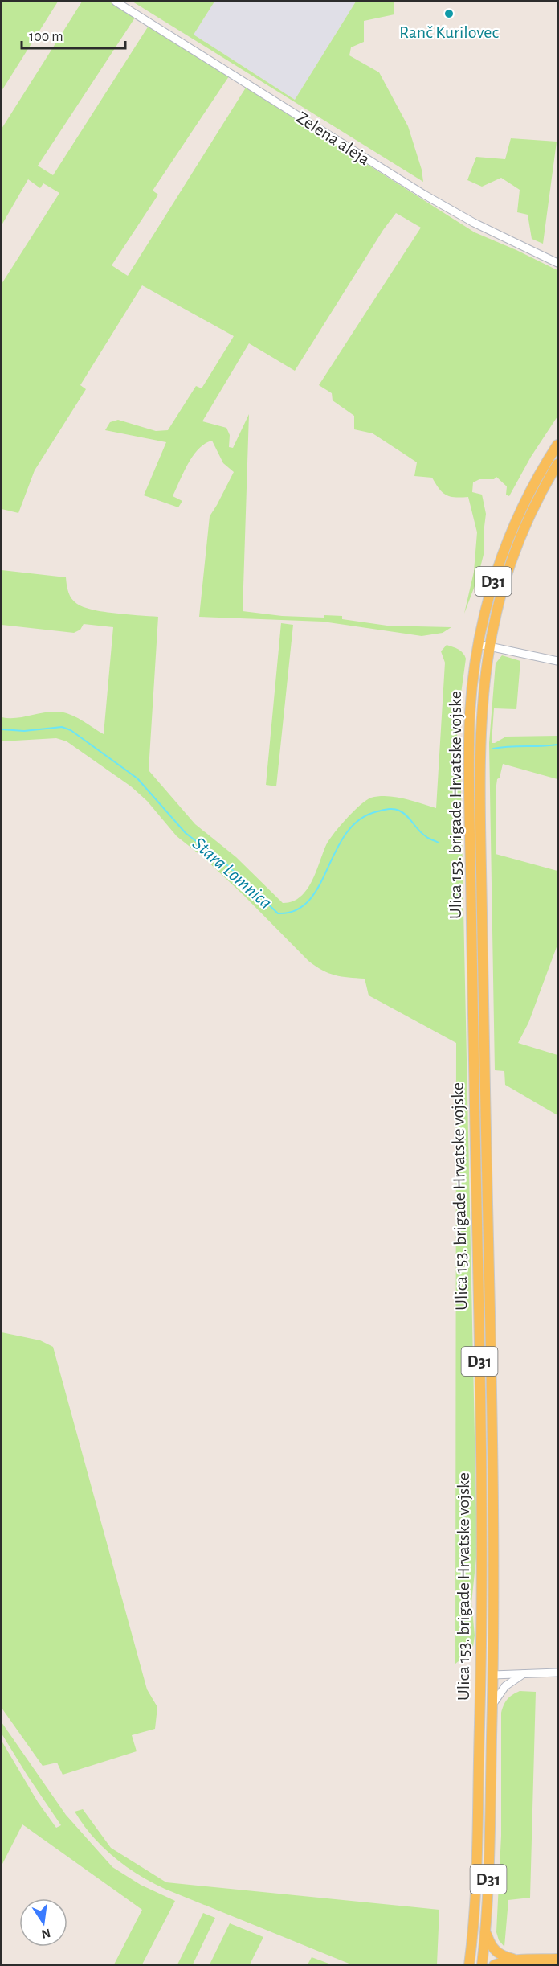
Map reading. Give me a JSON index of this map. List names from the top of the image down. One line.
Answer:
{"streets":{"main road":["D31","Ulica 153. brigade Hrvatske vojske"],"street":["Zelena aleja"]},"water":["Stara Lomnica"],"places":["Ranč Kurilovec"],"scale_bar":"100 m","north":"bottom"}
